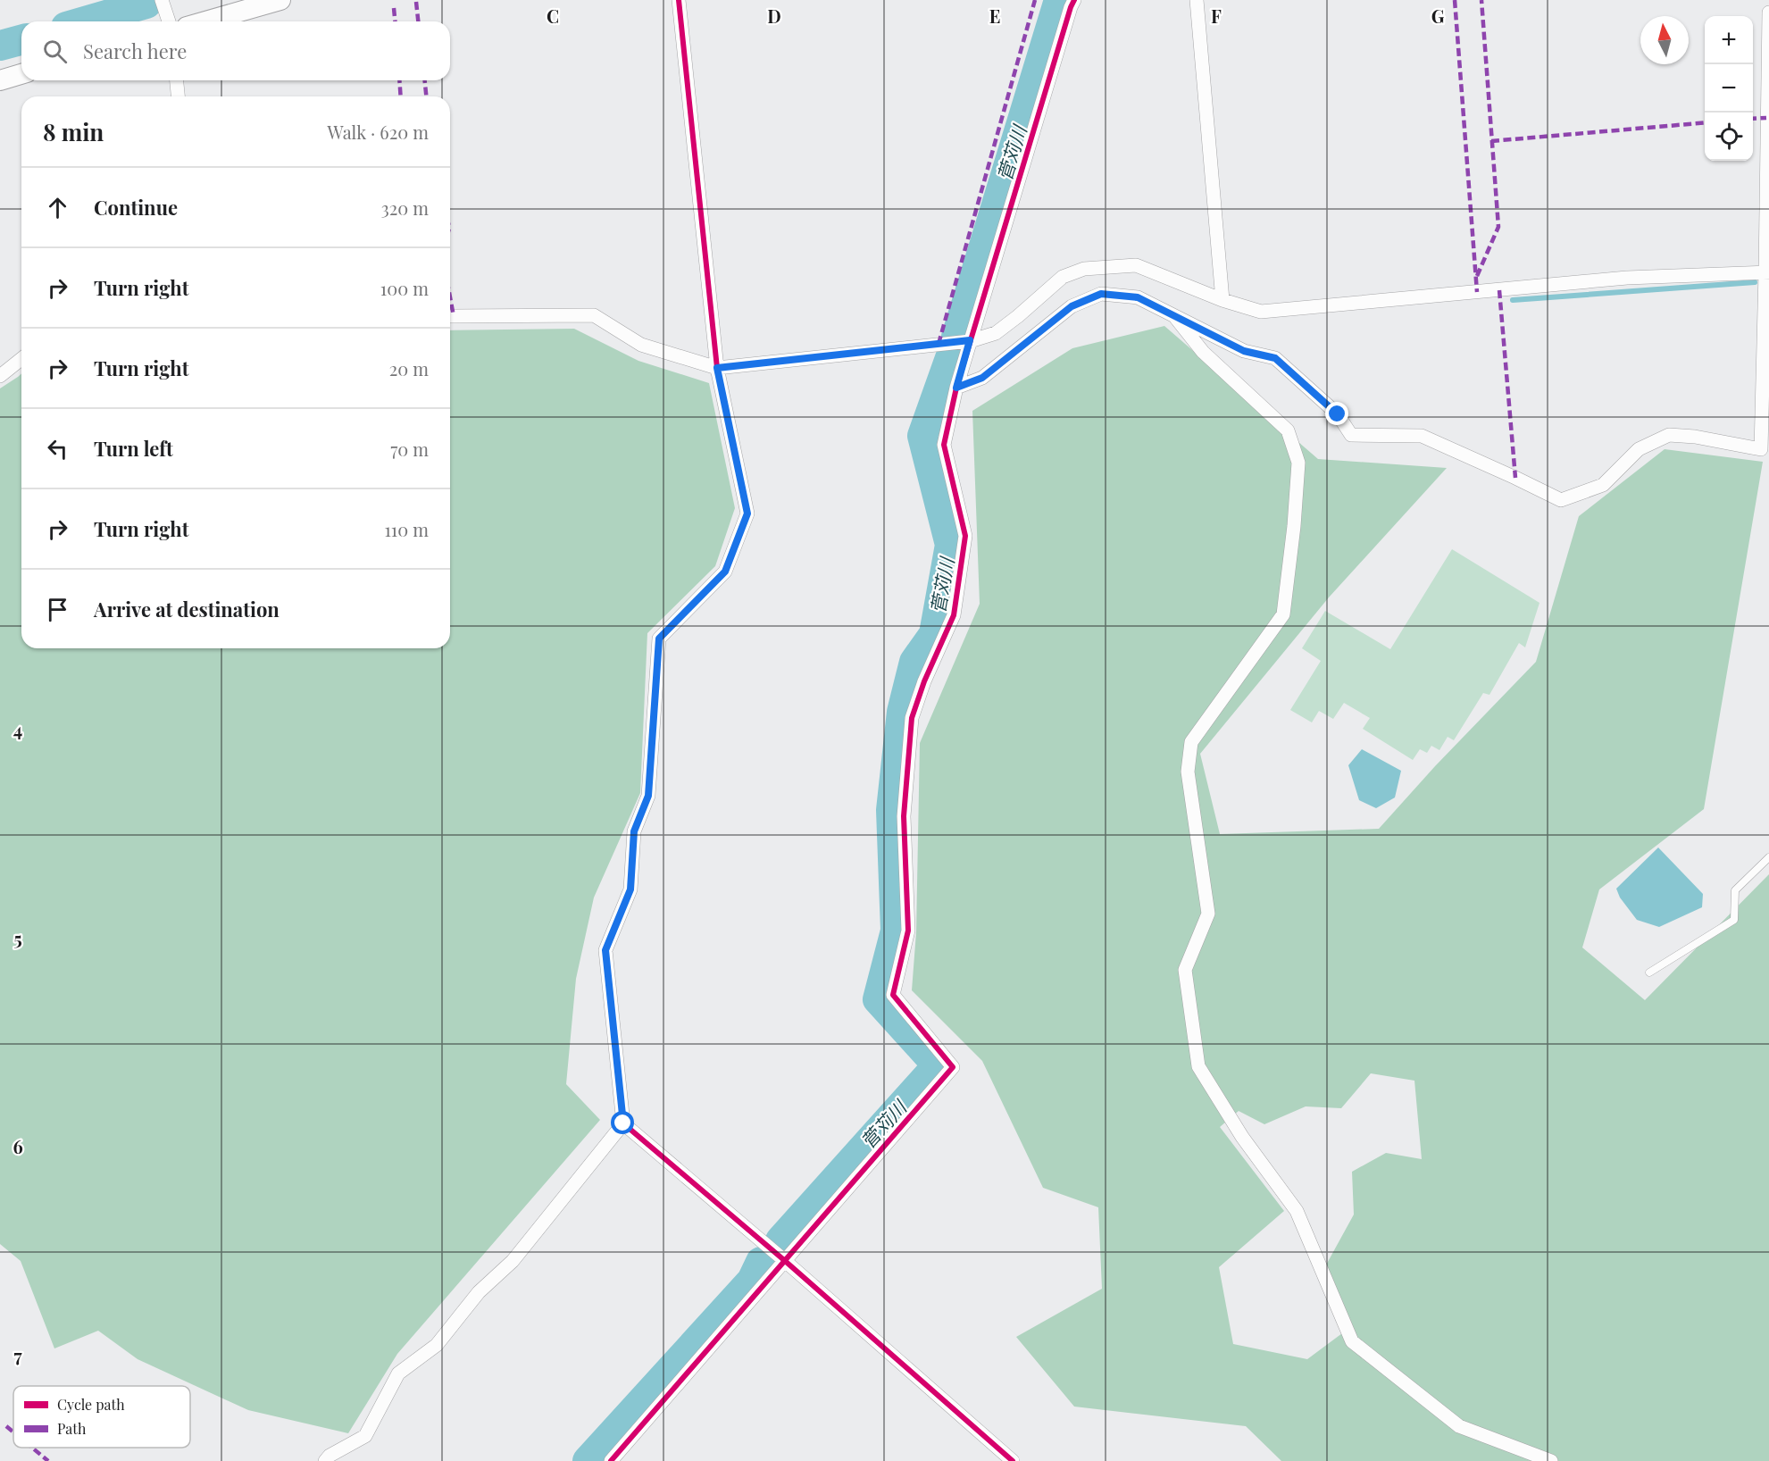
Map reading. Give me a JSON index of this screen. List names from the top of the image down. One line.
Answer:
{"water":["菅苅川"],"legend":["Cycle path","Path"],"north":"top","page":{"map_buttons":["+","−"],"search":"Search here","heading":["8 min","Walk · 620 m"],"list":[["Continue","320 m"],["Turn right","100 m"],["Turn right","20 m"],["Turn left","70 m"],["Turn right","110 m"],"Arrive at destination"]},"grid":{"columns":["C","D","E","F","G"],"rows":["4","5","6","7"]}}
